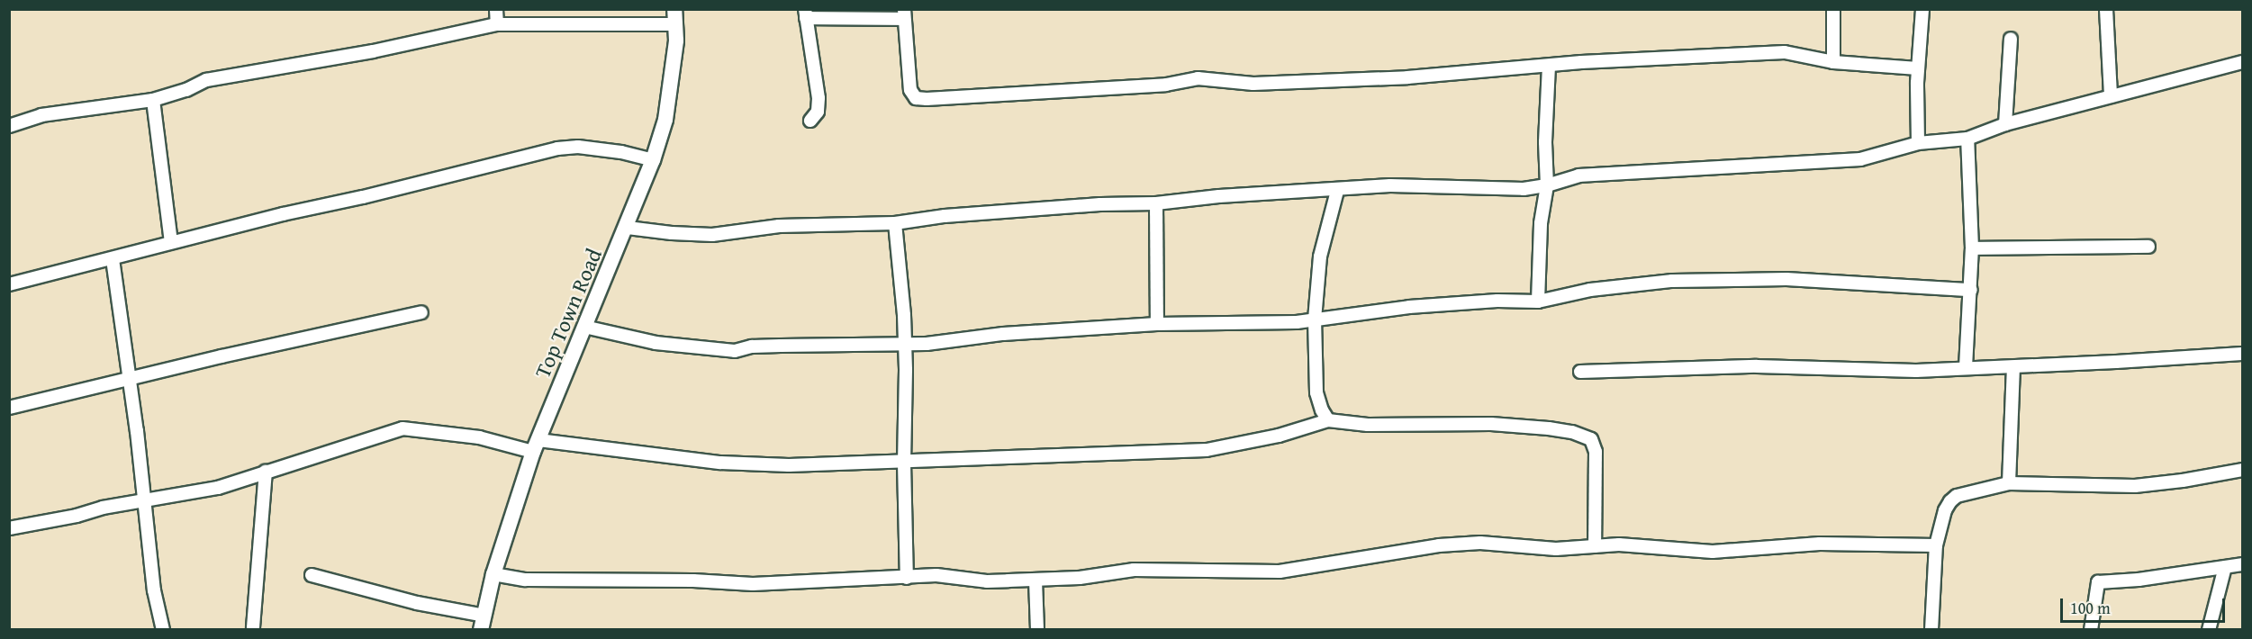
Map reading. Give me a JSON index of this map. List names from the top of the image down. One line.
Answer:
{"streets":{"street":["Top Town Road"]},"scale_bar":"100 m"}
